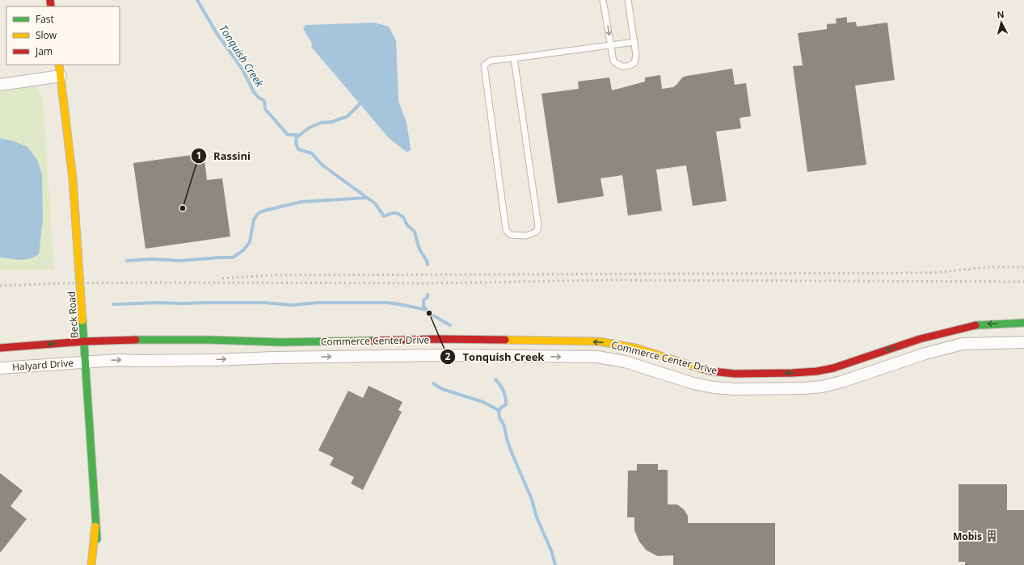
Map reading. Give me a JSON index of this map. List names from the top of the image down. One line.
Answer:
{"streets":{"main road":["Beck Road","Commerce Center Drive","Halyard Drive"]},"crossings":[["Beck Road","Commerce Center Drive"],["Beck Road","Halyard Drive"],["Commerce Center Drive","Halyard Drive"]],"one_way":["Halyard Drive"],"water":["Tonquish Creek"],"places":{"other":["Rassini","Tonquish Creek"],"building":["Mobis"]},"legend":["Fast","Slow","Jam"],"north":"top"}
